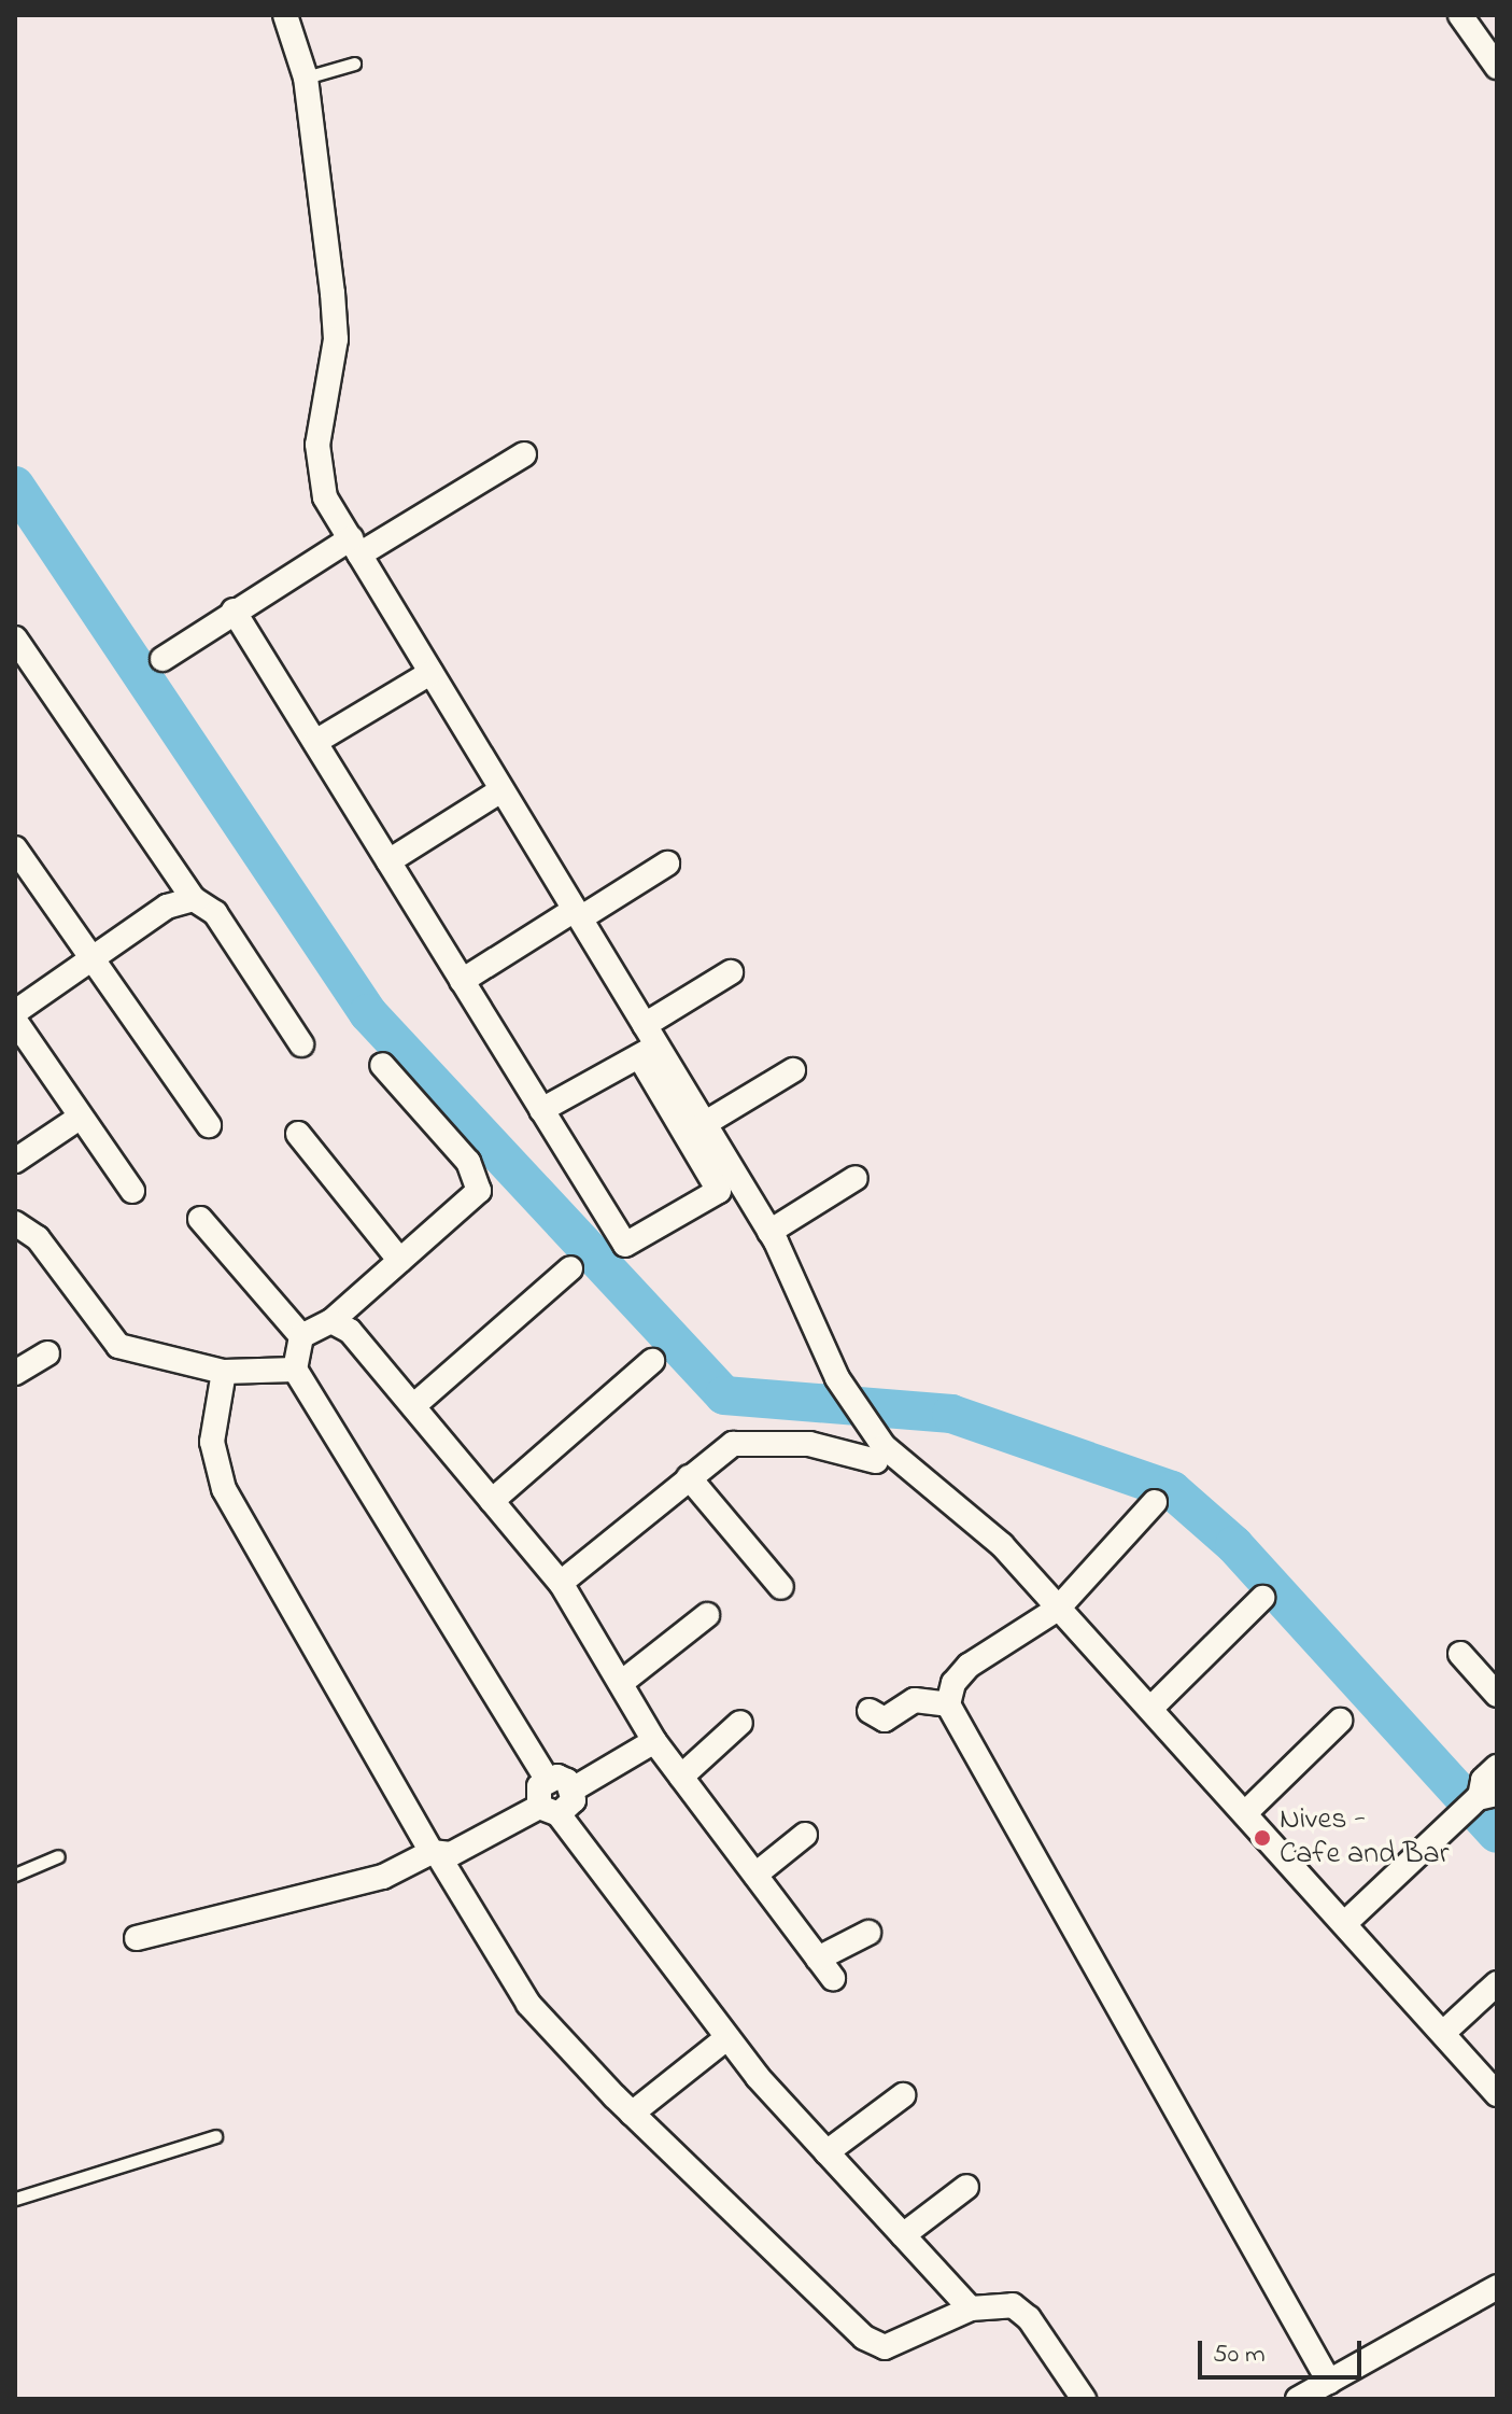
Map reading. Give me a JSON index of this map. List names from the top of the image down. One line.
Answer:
{"places":["Nives - Cafe and Bar"],"scale_bar":"50 m"}
